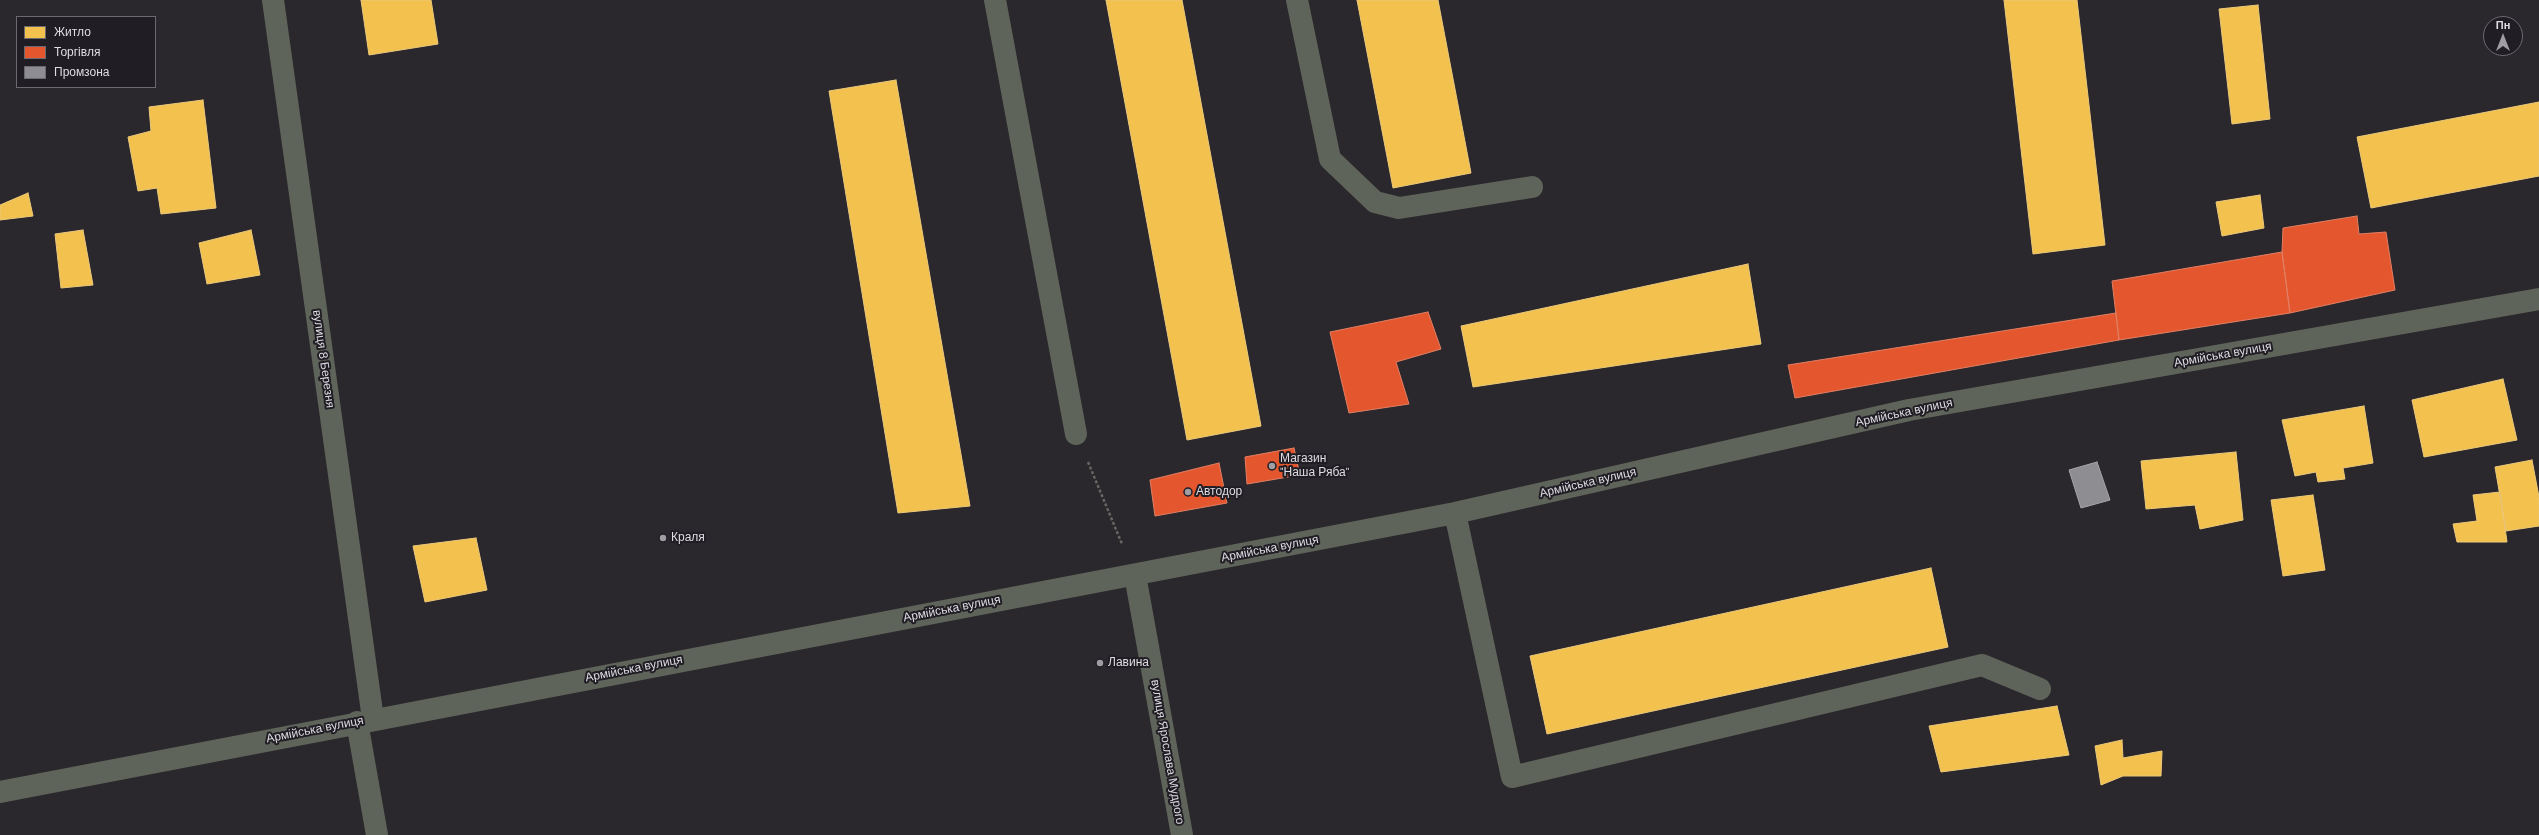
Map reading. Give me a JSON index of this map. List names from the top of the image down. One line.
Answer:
{"streets":{"street":["Армійська вулиця","вулиця 8 Березня","вулиця Ярослава Мудрого"]},"crossings":[["Армійська вулиця","вулиця 8 Березня"],["Армійська вулиця","вулиця Ярослава Мудрого"]],"places":["Магазин \"Наша Ряба\"","Автодор","Краля","Лавина"],"legend":["Житло","Торгівля","Промзона"],"north":"top"}
